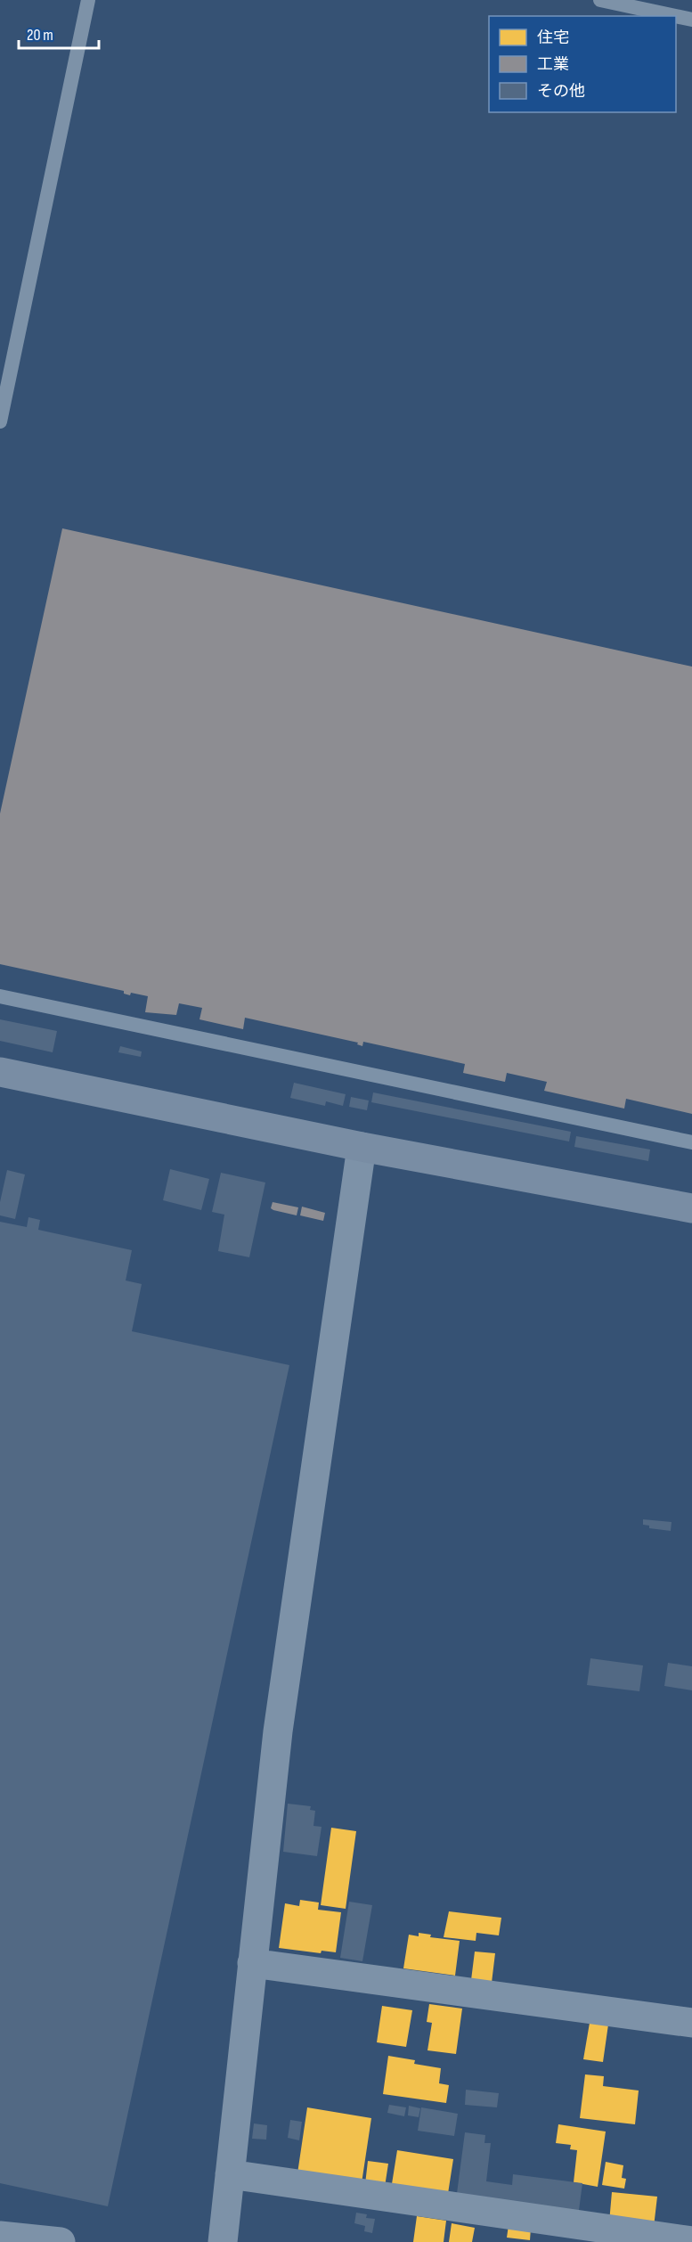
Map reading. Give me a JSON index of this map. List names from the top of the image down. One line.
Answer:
{"legend":["住宅","工業","その他"],"scale_bar":"20 m"}
